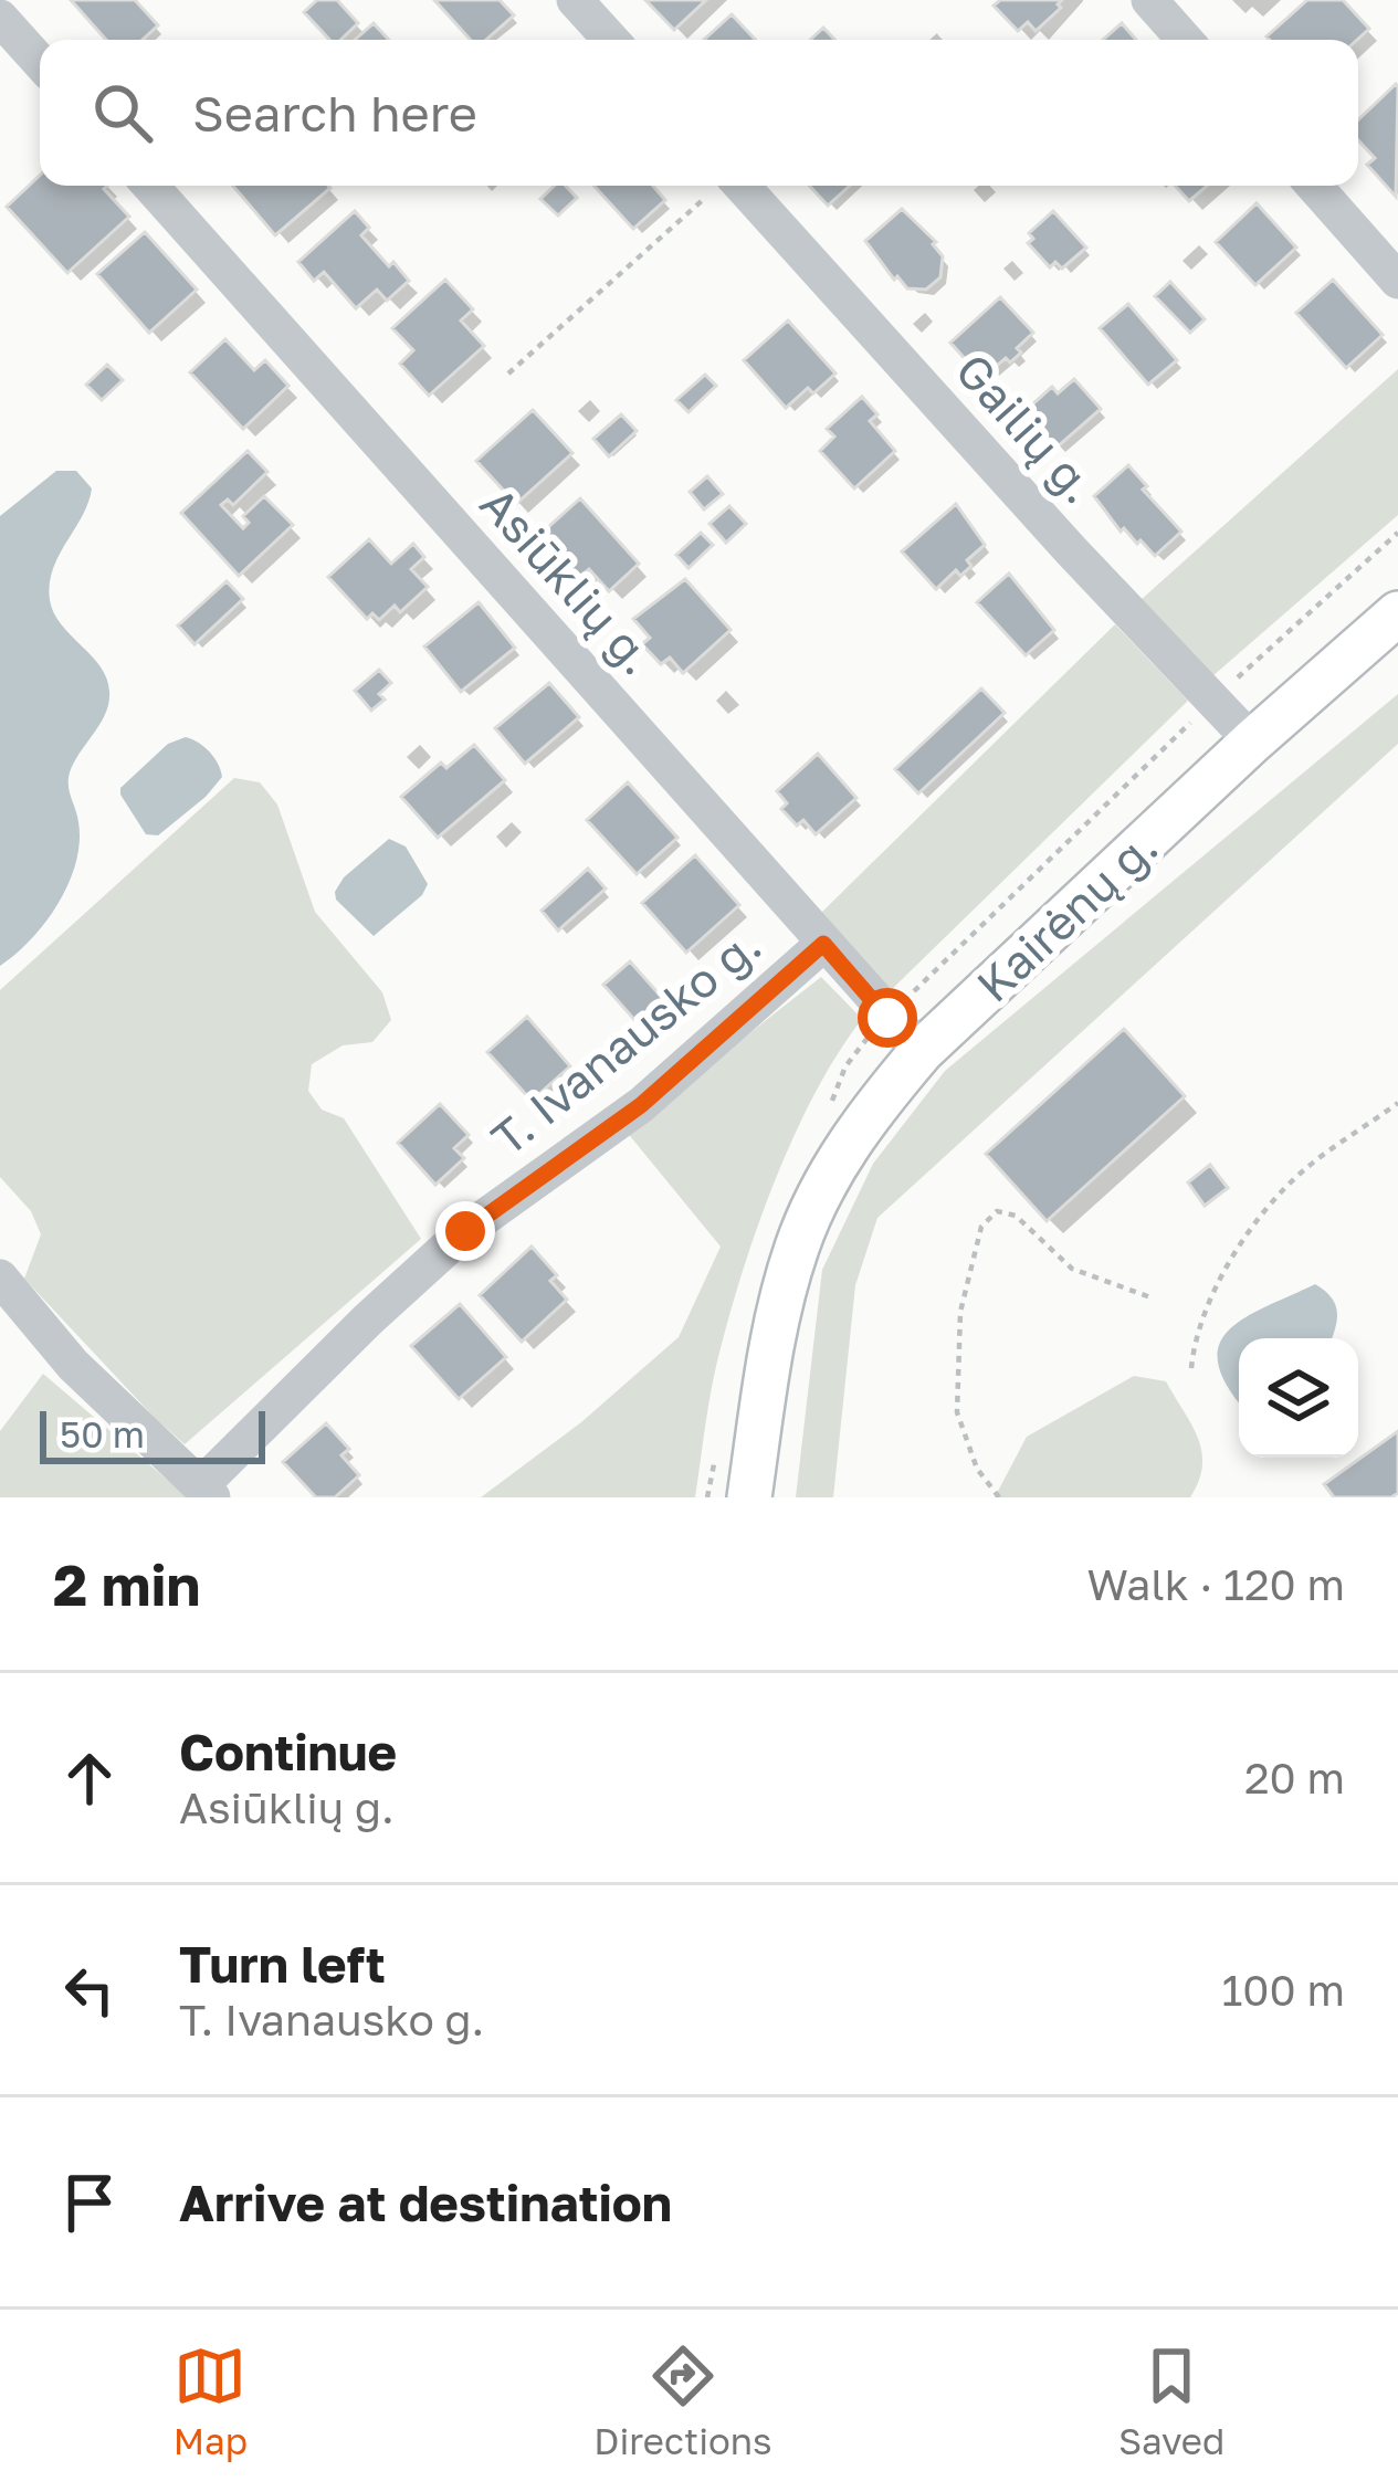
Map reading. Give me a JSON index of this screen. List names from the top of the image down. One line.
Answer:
{"streets":{"main road":["Kairėnų g."],"street":["Gailių g.","Asiūklių g.","T. Ivanausko g."]},"crossings":[["Gailių g.","Kairėnų g."],["Asiūklių g.","Kairėnų g."],["Asiūklių g.","T. Ivanausko g."]],"scale_bar":"50 m","page":{"search":"Search here","scale":"50 m","heading":["2 min","Walk · 120 m"],"list":[["Continue","Asiūklių g.","20 m"],["Turn left","T. Ivanausko g.","100 m"],"Arrive at destination"],"nav":["Map","Directions","Saved"]}}
